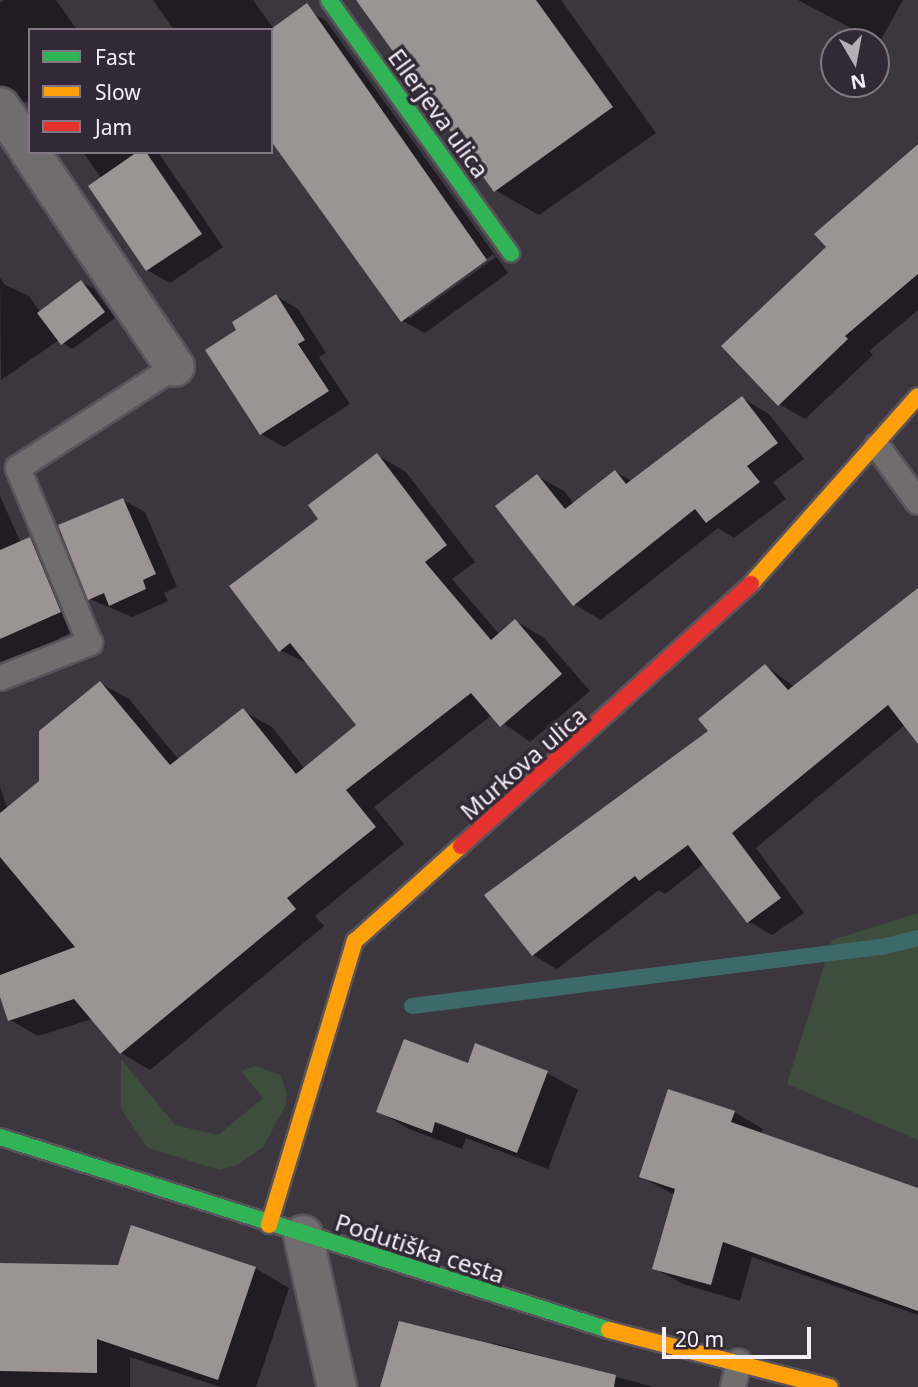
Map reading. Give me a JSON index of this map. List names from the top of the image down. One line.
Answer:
{"streets":{"street":["Ellerjeva ulica","Murkova ulica","Podutiška cesta"]},"crossings":[["Murkova ulica","Podutiška cesta"]],"legend":["Fast","Slow","Jam"],"scale_bar":"20 m","north":"bottom"}
